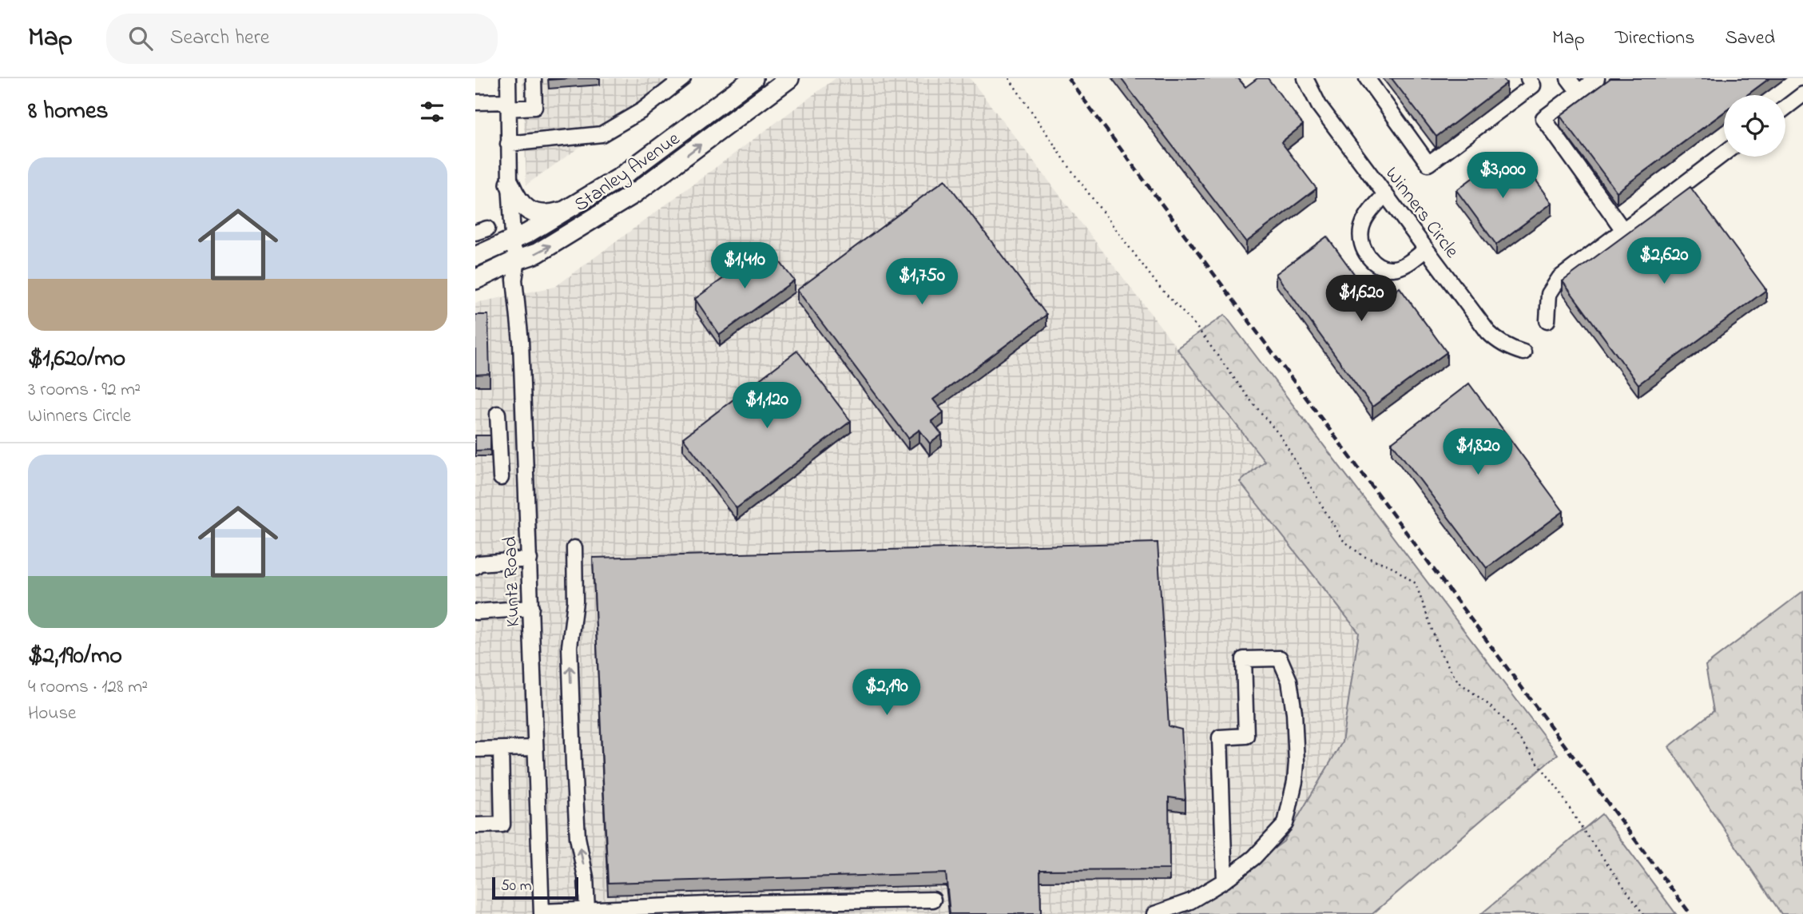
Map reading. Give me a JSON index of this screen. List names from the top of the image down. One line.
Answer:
{"streets":{"main road":["Stanley Avenue"],"street":["Winners Circle","Kuntz Road"]},"crossings":[["Stanley Avenue","Kuntz Road"]],"scale_bar":"50 m","page":{"header":"Map","search":"Search here","nav":["Map","Directions","Saved"],"heading":"8 homes","list":[{"name":"$1,620/mo","note":"3 rooms · 92 m² · Winners Circle"},{"name":"$2,190/mo","note":"4 rooms · 128 m² · House"}],"price":["$3,000","$2,620","$1,410","$1,750","$1,620","$1,120","$1,820","$2,190"],"scale":"50 m"}}
